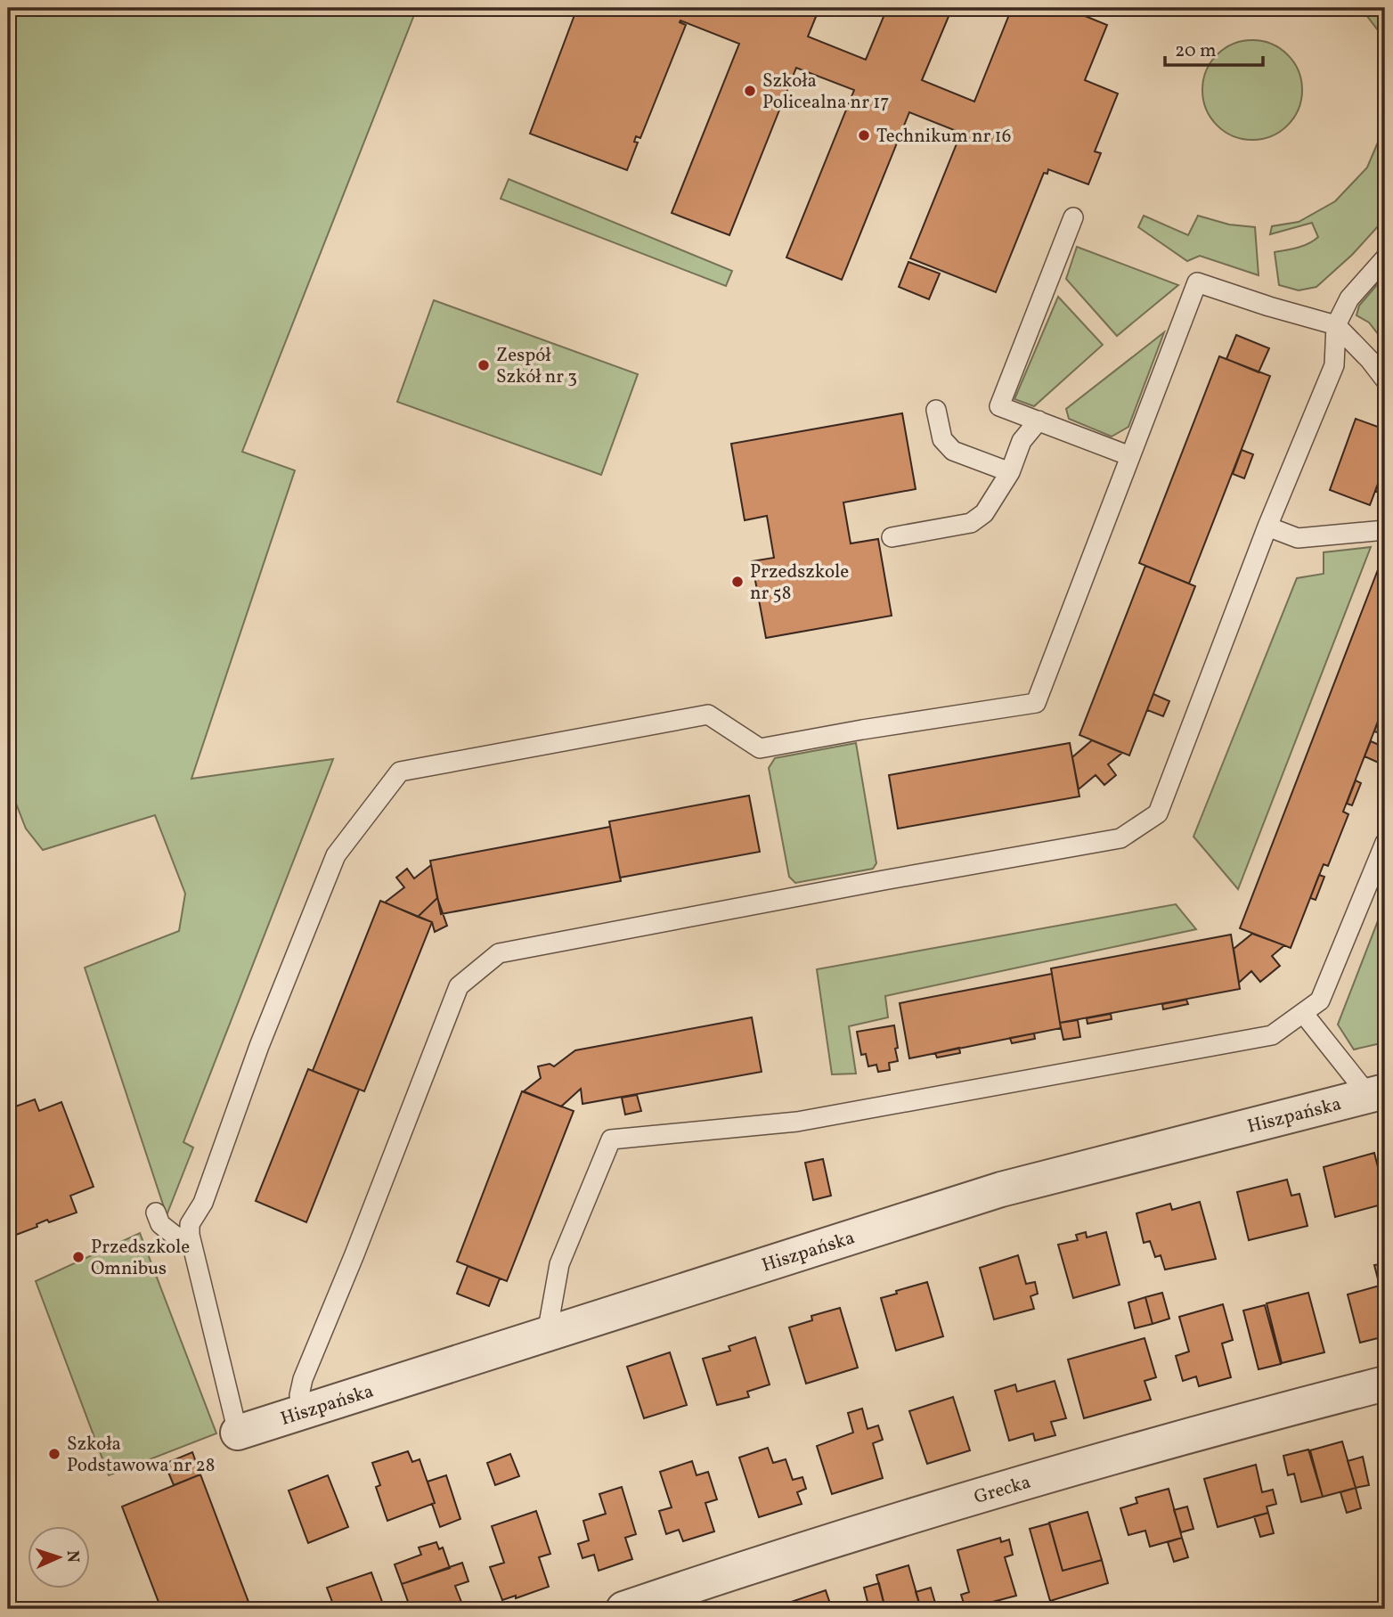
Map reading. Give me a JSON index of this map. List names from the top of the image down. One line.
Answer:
{"streets":{"street":["Hiszpańska","Grecka"]},"places":["Szkoła Policealna nr 17","Technikum nr 16","Zespół Szkół nr 3","Przedszkole nr 58","Przedszkole Omnibus","Szkoła Podstawowa nr 28"],"scale_bar":"20 m","north":"right"}
